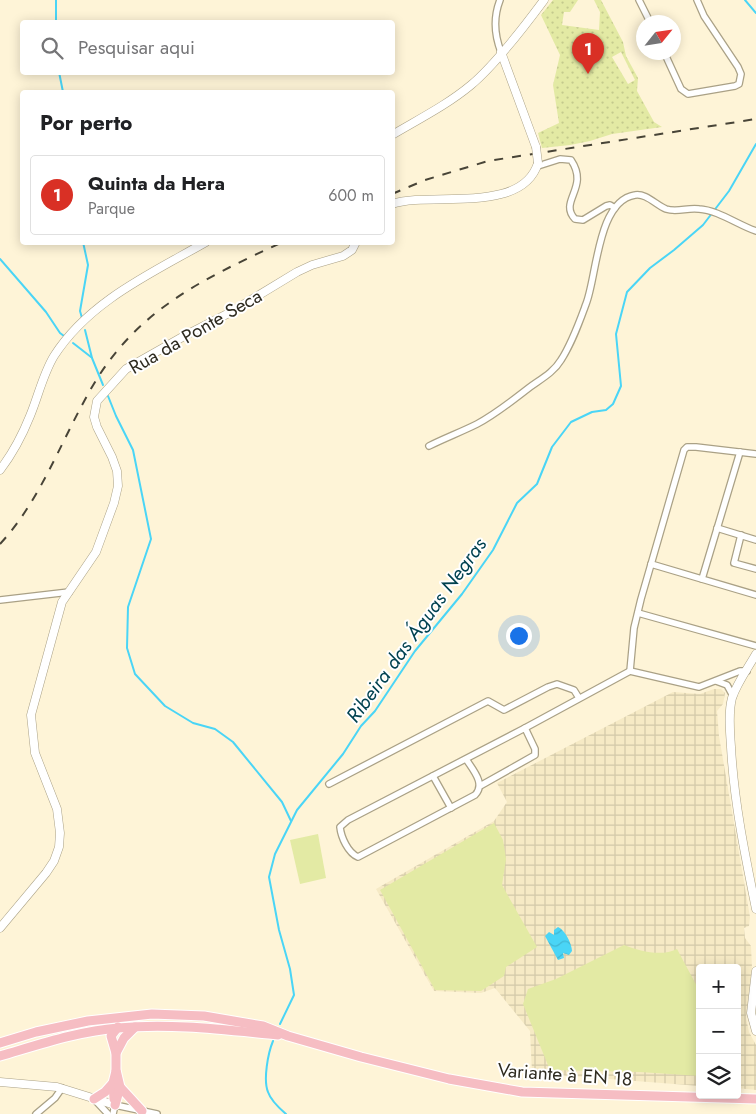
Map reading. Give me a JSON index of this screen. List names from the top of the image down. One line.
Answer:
{"streets":{"main road":["Variante à EN 18"],"street":["Rua da Ponte Seca"]},"water":["Ribeira das Águas Negras"],"north":"top right","page":{"search":"Pesquisar aqui","pins":"1","heading":"Por perto","list":[{"mark":"1","name":"Quinta da Hera","note":"Parque","value":"600 m"}],"map_buttons":["+","−"]}}
